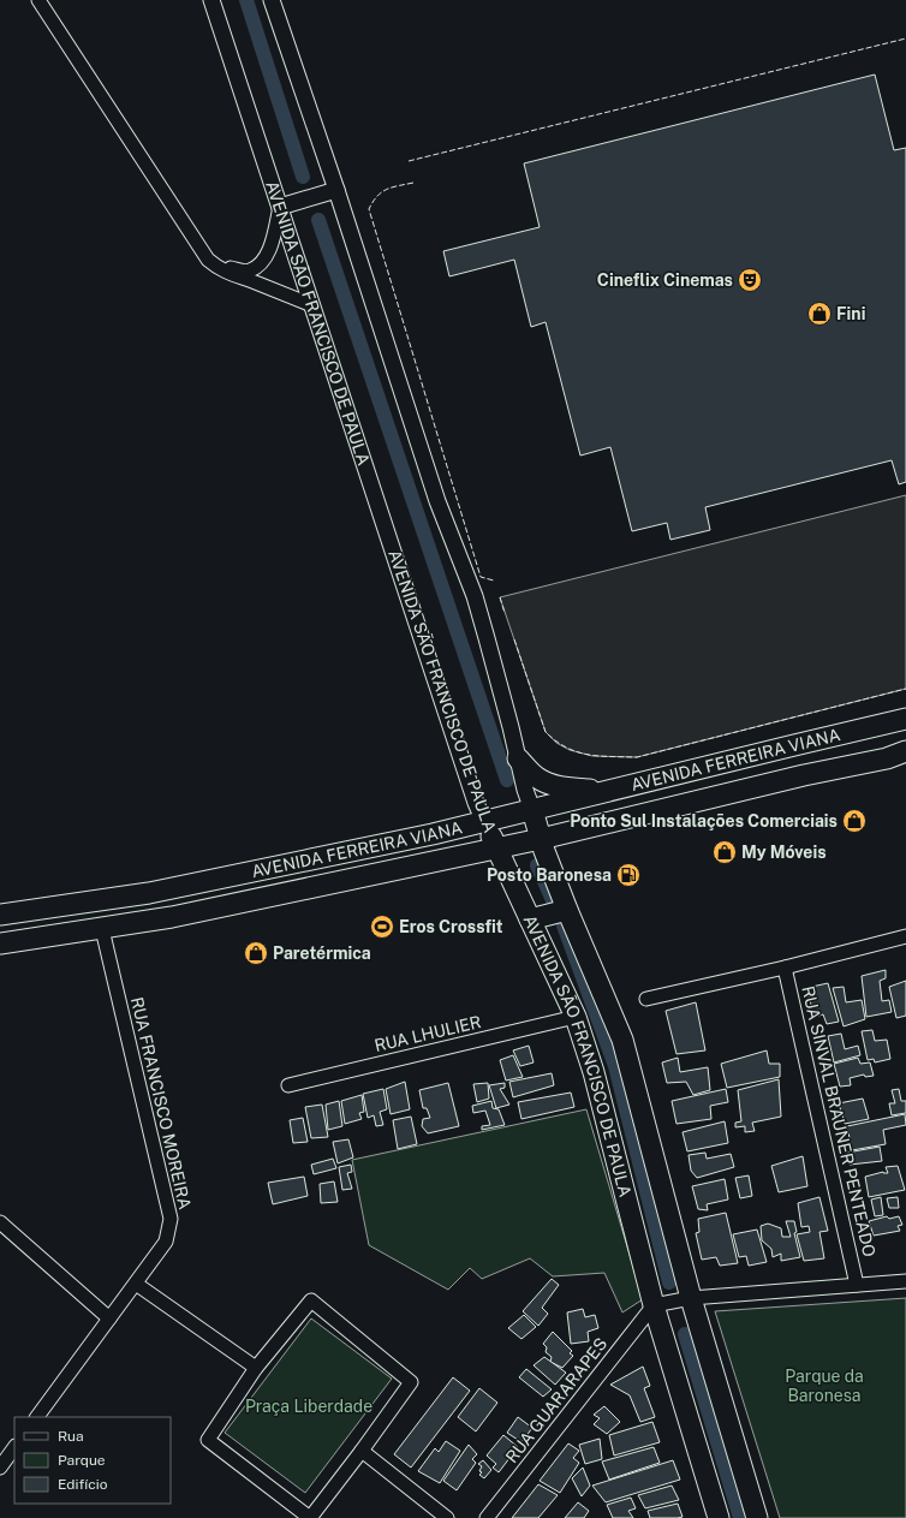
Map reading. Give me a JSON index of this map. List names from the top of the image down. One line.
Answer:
{"streets":{"main road":["AVENIDA SÃO FRANCISCO DE PAULA","AVENIDA FERREIRA VIANA"],"street":["RUA LHULIER","RUA FRANCISCO MOREIRA","RUA SINVAL BRAUNER PENTEADO","RUA GUARARAPES"]},"crossings":[["AVENIDA SÃO FRANCISCO DE PAULA","AVENIDA FERREIRA VIANA"],["AVENIDA SÃO FRANCISCO DE PAULA","RUA LHULIER"],["AVENIDA SÃO FRANCISCO DE PAULA","RUA GUARARAPES"],["AVENIDA FERREIRA VIANA","RUA FRANCISCO MOREIRA"]],"parks":["Parque da Baronesa","Praça Liberdade"],"places":{"theatre":["Cineflix Cinemas"],"shop":["Fini","Ponto Sul Instalações Comerciais","My Móveis","Paretérmica"],"fuel station":["Posto Baronesa"],"sports":["Eros Crossfit"]},"legend":["Rua","Parque","Edifício"]}
